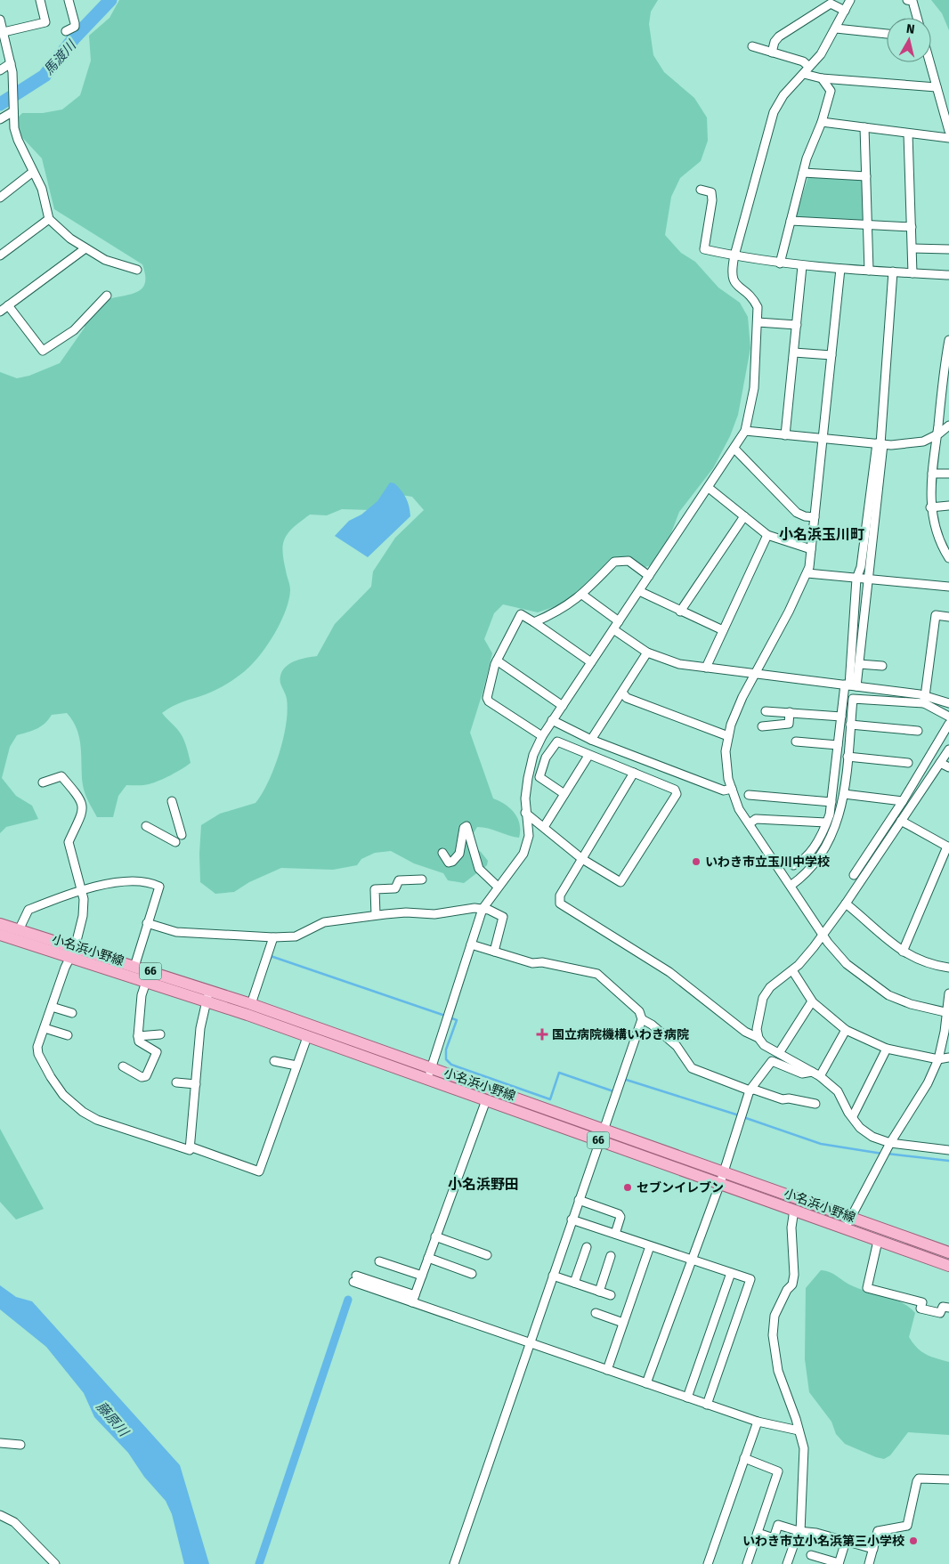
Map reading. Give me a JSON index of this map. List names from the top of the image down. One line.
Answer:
{"streets":{"main road":["小名浜小野線","66"]},"districts":["小名浜玉川町","小名浜野田"],"water":["馬渡川","藤原川"],"places":{"other":["いわき市立玉川中学校","セブンイレブン","いわき市立小名浜第三小学校"],"health":["国立病院機構いわき病院"]},"north":"top"}
